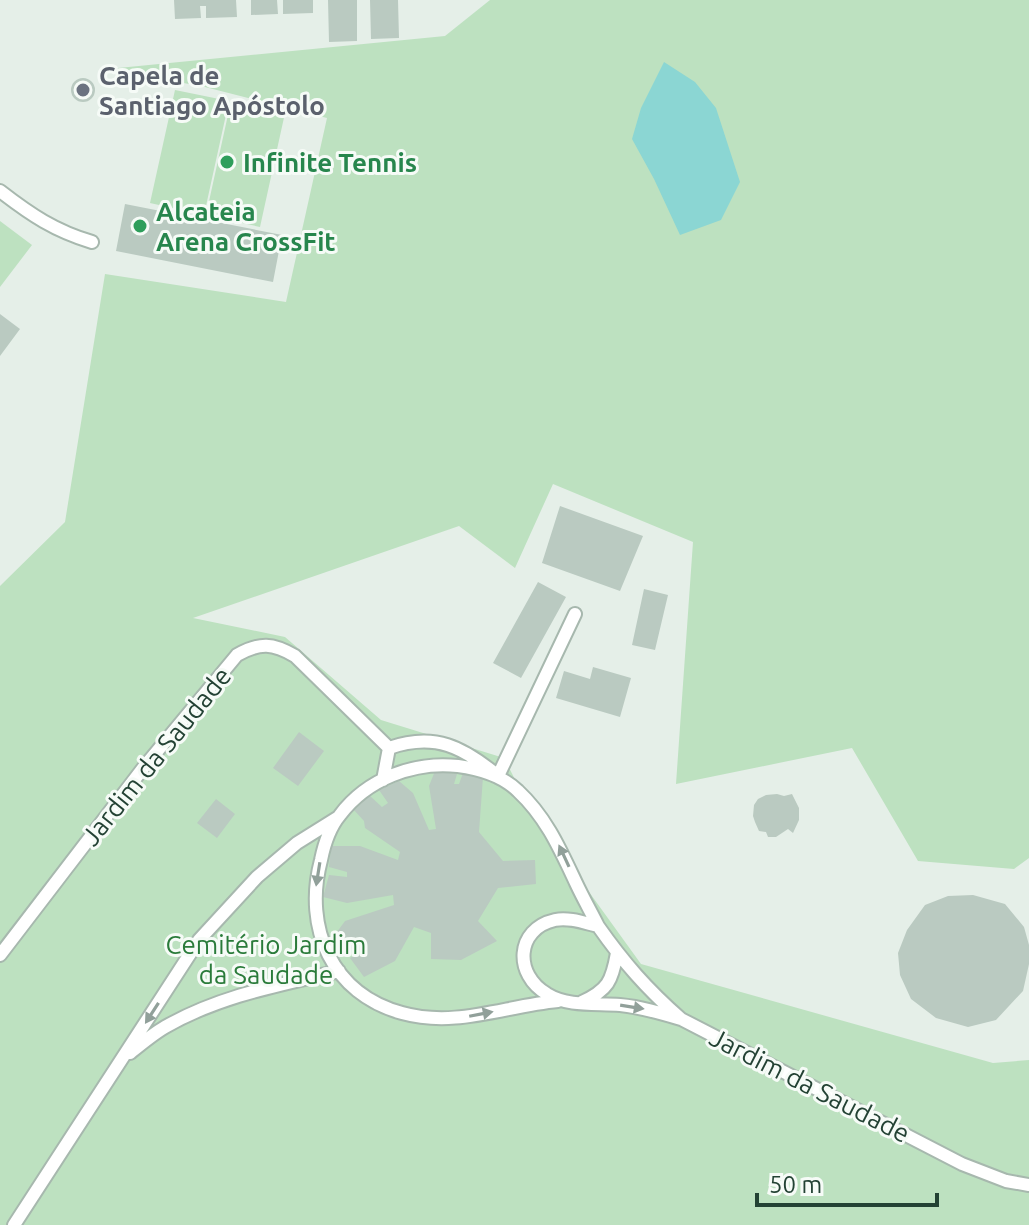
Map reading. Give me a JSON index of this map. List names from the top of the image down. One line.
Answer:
{"streets":{"lane":["Jardim da Saudade"]},"parks":["Cemitério Jardim da Saudade"],"places":["Capela de Santiago Apóstolo","Infinite Tennis","Alcateia Arena CrossFit"],"scale_bar":"50 m"}
